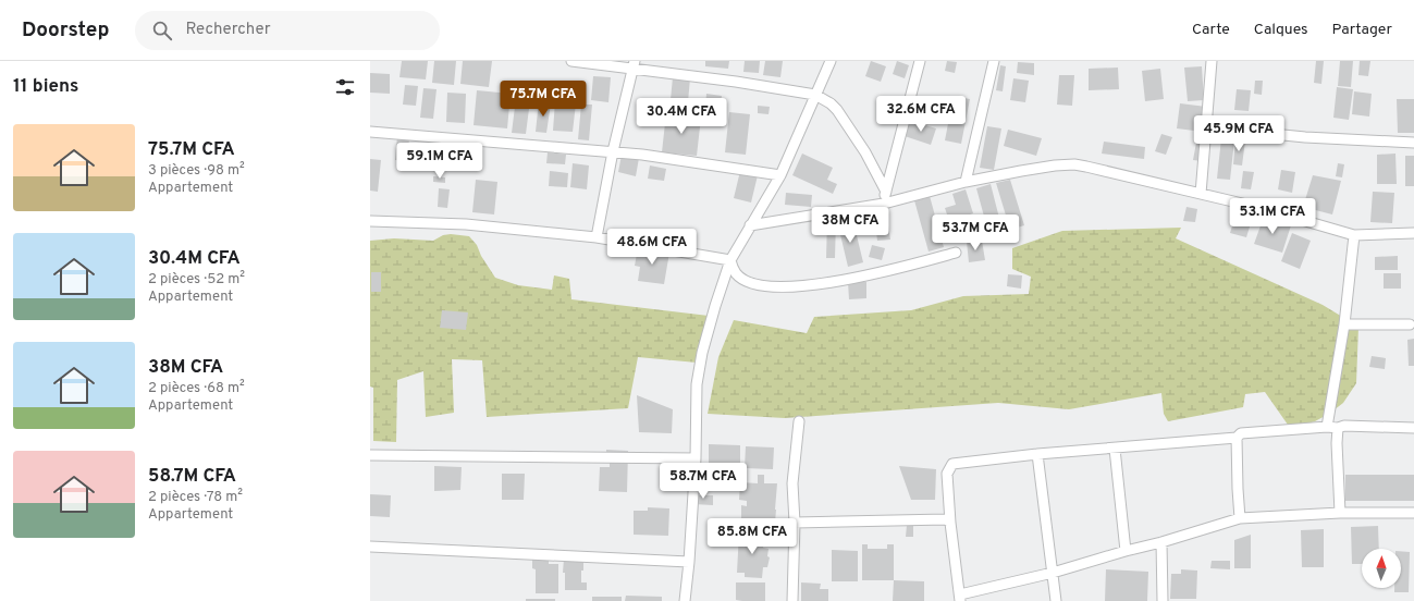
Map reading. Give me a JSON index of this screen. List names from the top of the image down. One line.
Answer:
{"north":"top","page":{"header":"Doorstep","search":"Rechercher","nav":["Carte","Calques","Partager"],"heading":"11 biens","price":["75.7M CFA","32.6M CFA","30.4M CFA","45.9M CFA","59.1M CFA","53.1M CFA","38M CFA","53.7M CFA","48.6M CFA","58.7M CFA","85.8M CFA"],"list":[{"name":"75.7M CFA","note":"3 pièces · 98 m² · Appartement"},{"name":"30.4M CFA","note":"2 pièces · 52 m² · Appartement"},{"name":"38M CFA","note":"2 pièces · 68 m² · Appartement"},{"name":"58.7M CFA","note":"2 pièces · 78 m² · Appartement"}]}}
